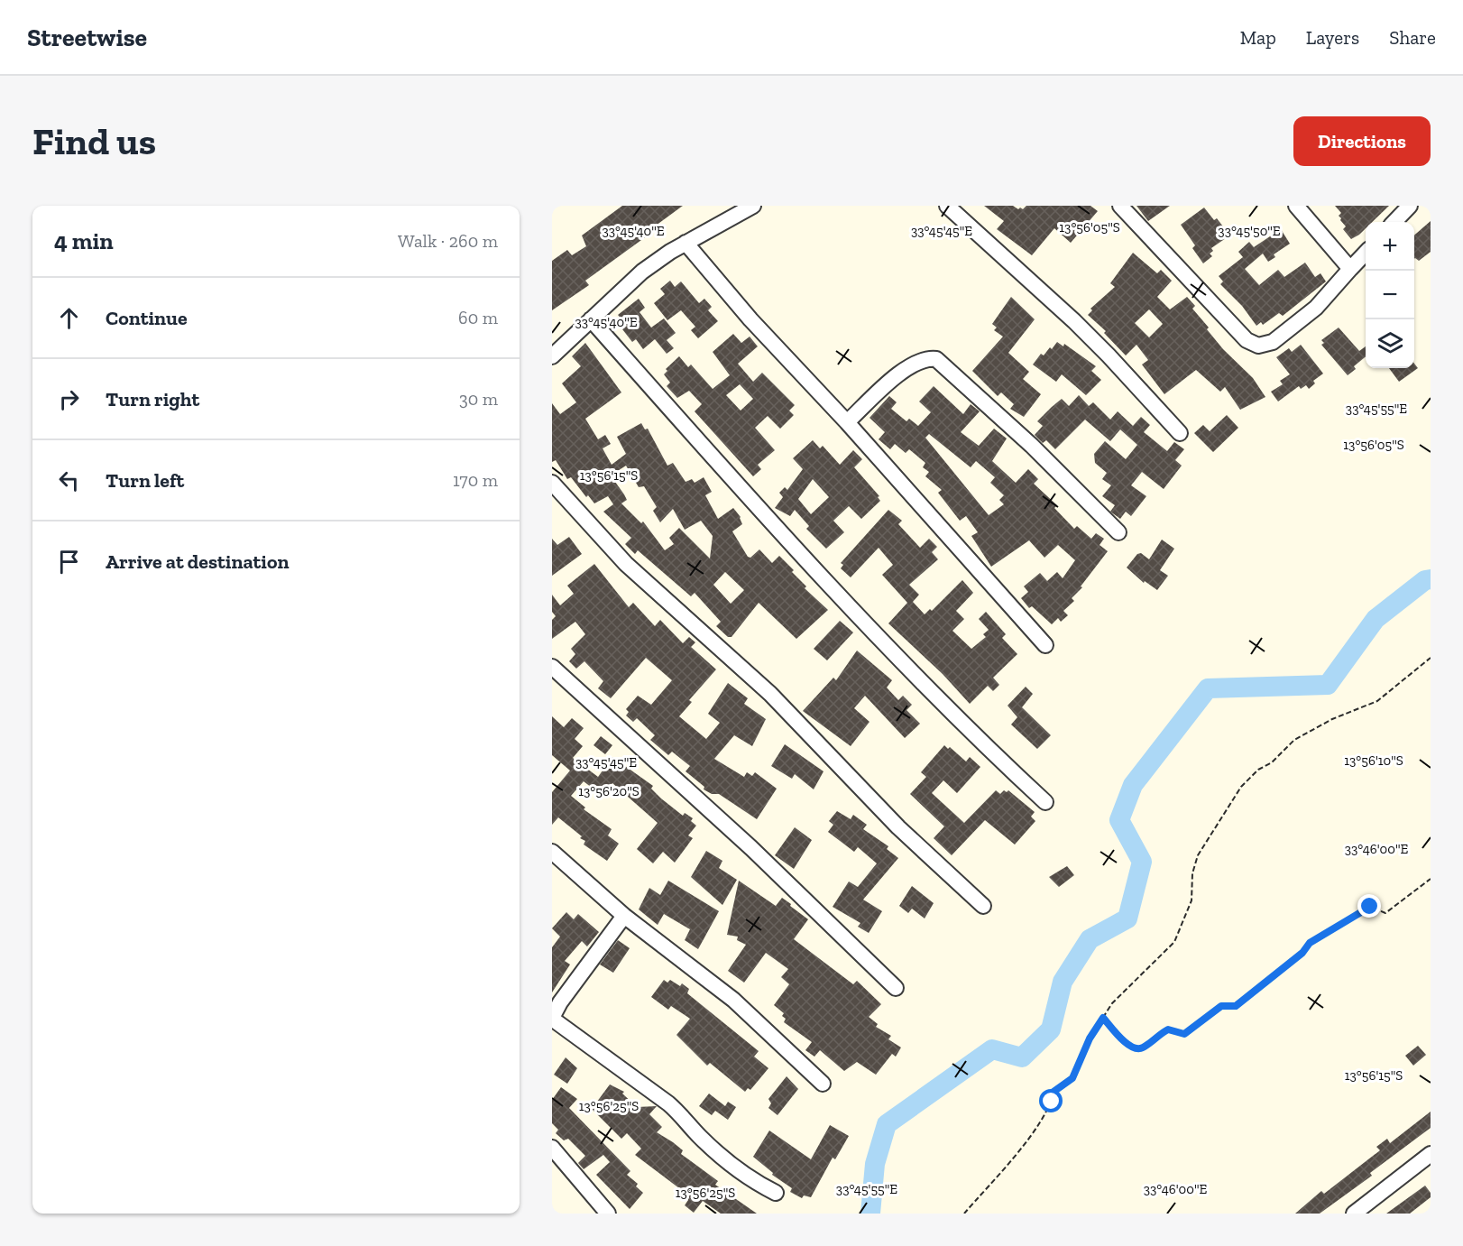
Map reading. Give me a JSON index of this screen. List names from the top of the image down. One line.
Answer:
{"page":{"header":"Streetwise","nav":["Map","Layers","Share"],"buttons":"Directions","title":"Find us","heading":["4 min","Walk · 260 m"],"map_buttons":["+","−"],"list":[["Continue","60 m"],["Turn right","30 m"],["Turn left","170 m"],"Arrive at destination"]},"coordinates":["13°56'05\"S","33°45'40\"E","33°45'45\"E","33°45'50\"E","33°45'55\"E","13°56'15\"S","13°56'10\"S","13°56'20\"S","33°46'00\"E","13°56'25\"S"]}
